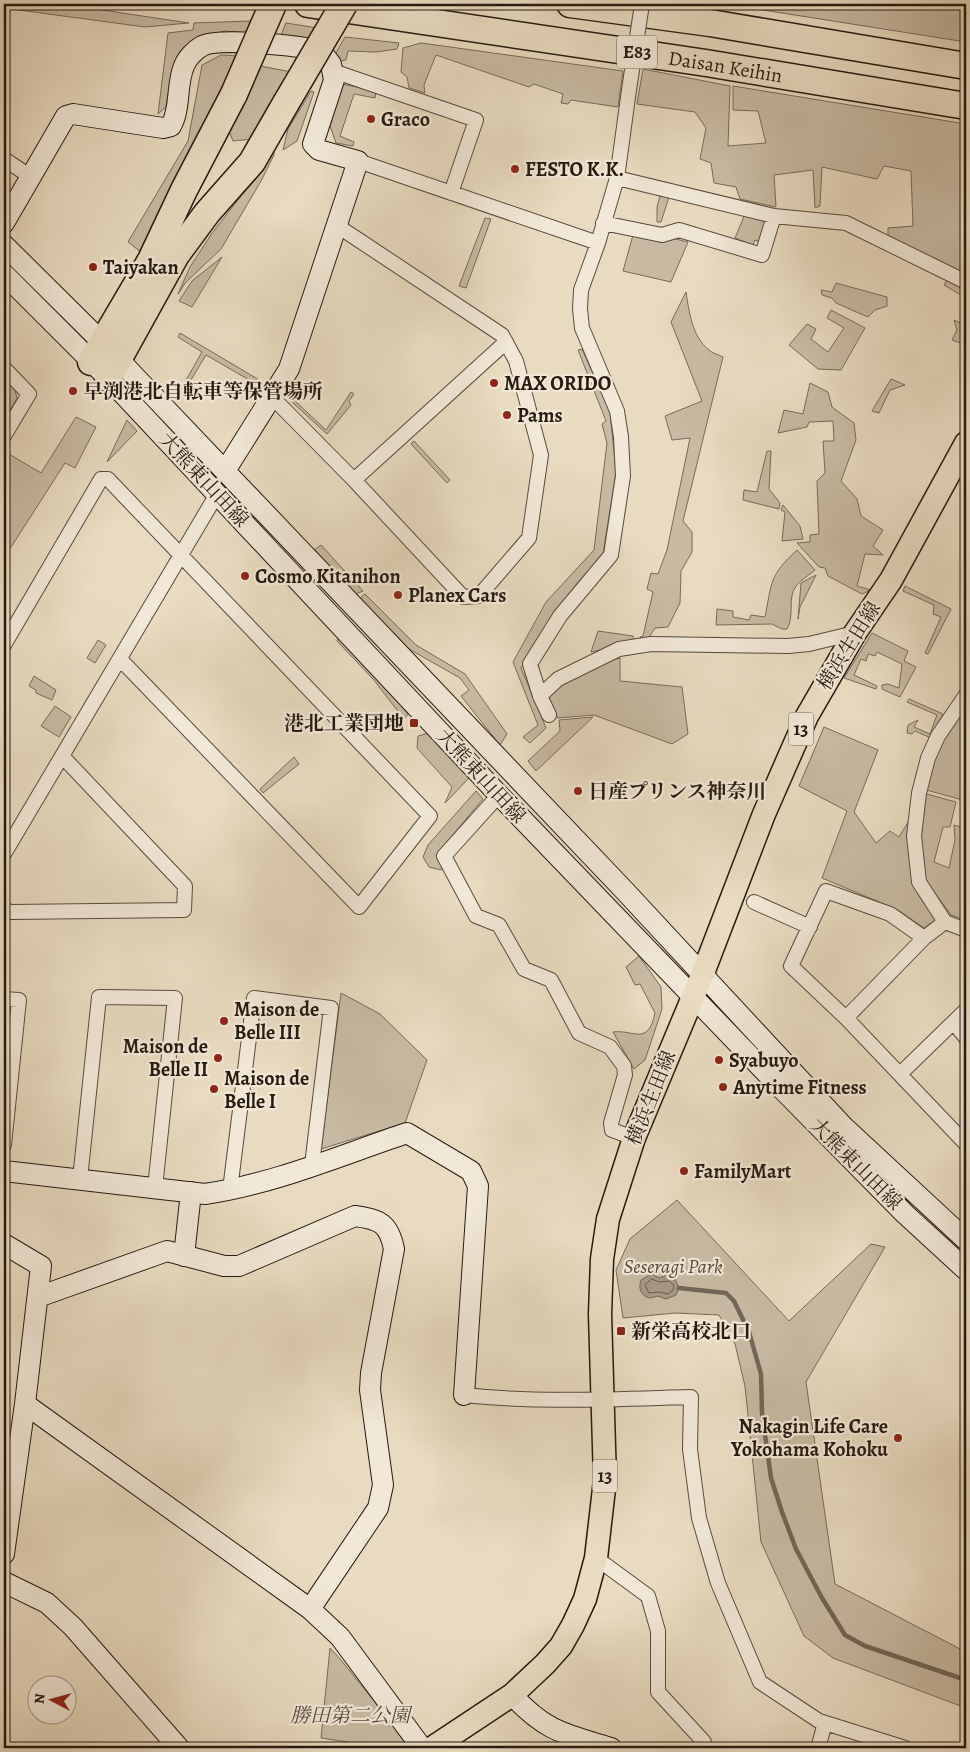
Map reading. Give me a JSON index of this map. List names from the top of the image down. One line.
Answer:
{"streets":{"highway":["E83","Daisan Keihin"],"main road":["横浜生田線","13"],"street":["大熊東山田線"]},"crossings":[["大熊東山田線","横浜生田線"]],"parks":["Seseragi Park","勝田第二公園"],"places":{"other":["Graco","FESTO K.K.","Taiyakan","MAX ORIDO","早渕港北自転車等保管場所","Pams","Cosmo Kitanihon","Planex Cars","日産プリンス神奈川","Maison de Belle III","Maison de Belle II","Syabuyo","Anytime Fitness","Maison de Belle I","FamilyMart","Nakagin Life Care Yokohama Kohoku"],"transit":["港北工業団地","新栄高校北口"]},"north":"left"}
